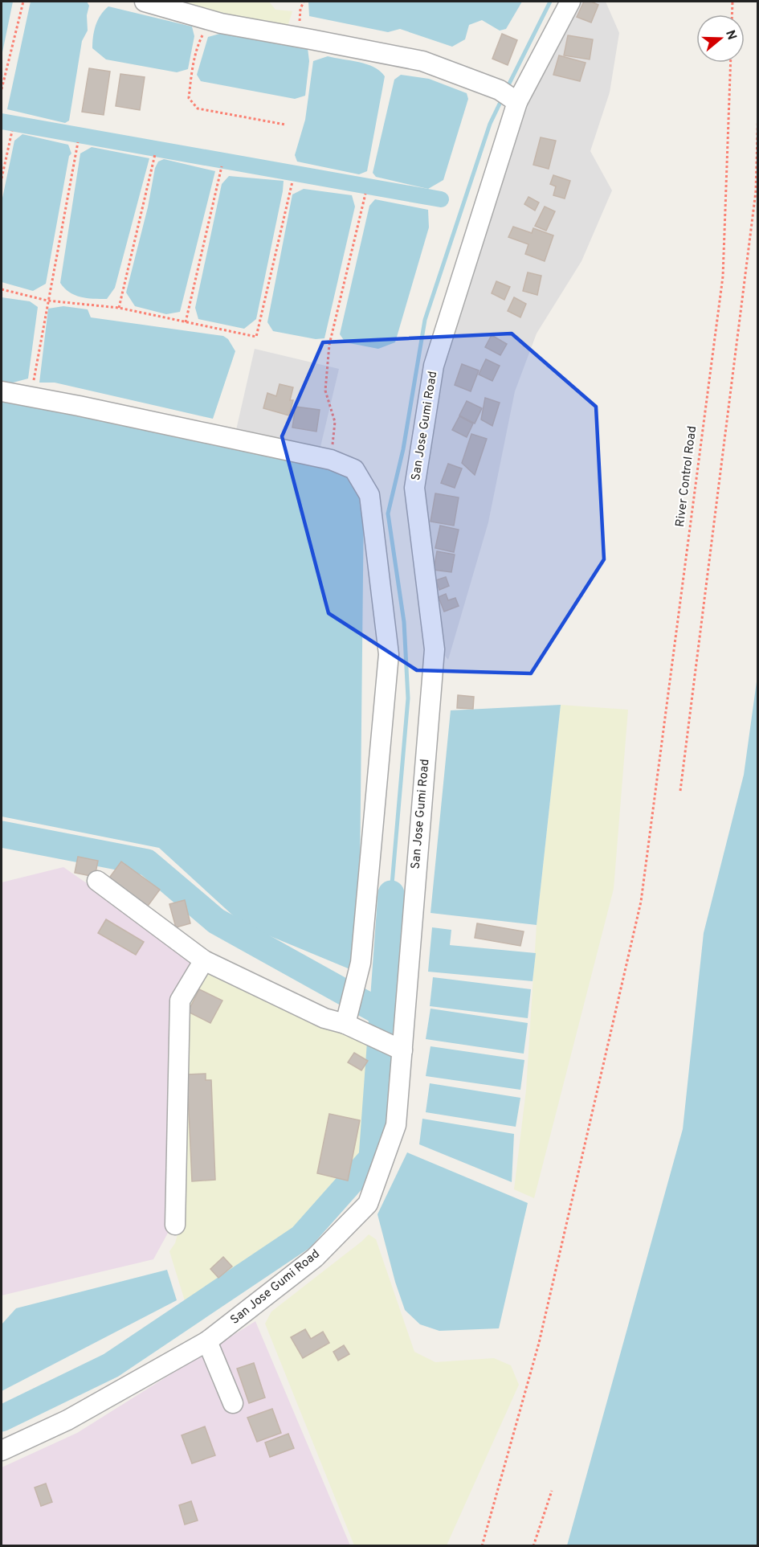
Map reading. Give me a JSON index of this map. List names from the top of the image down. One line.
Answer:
{"streets":{"street":["San Jose Gumi Road"],"path":["River Control Road"]},"north":"right"}
